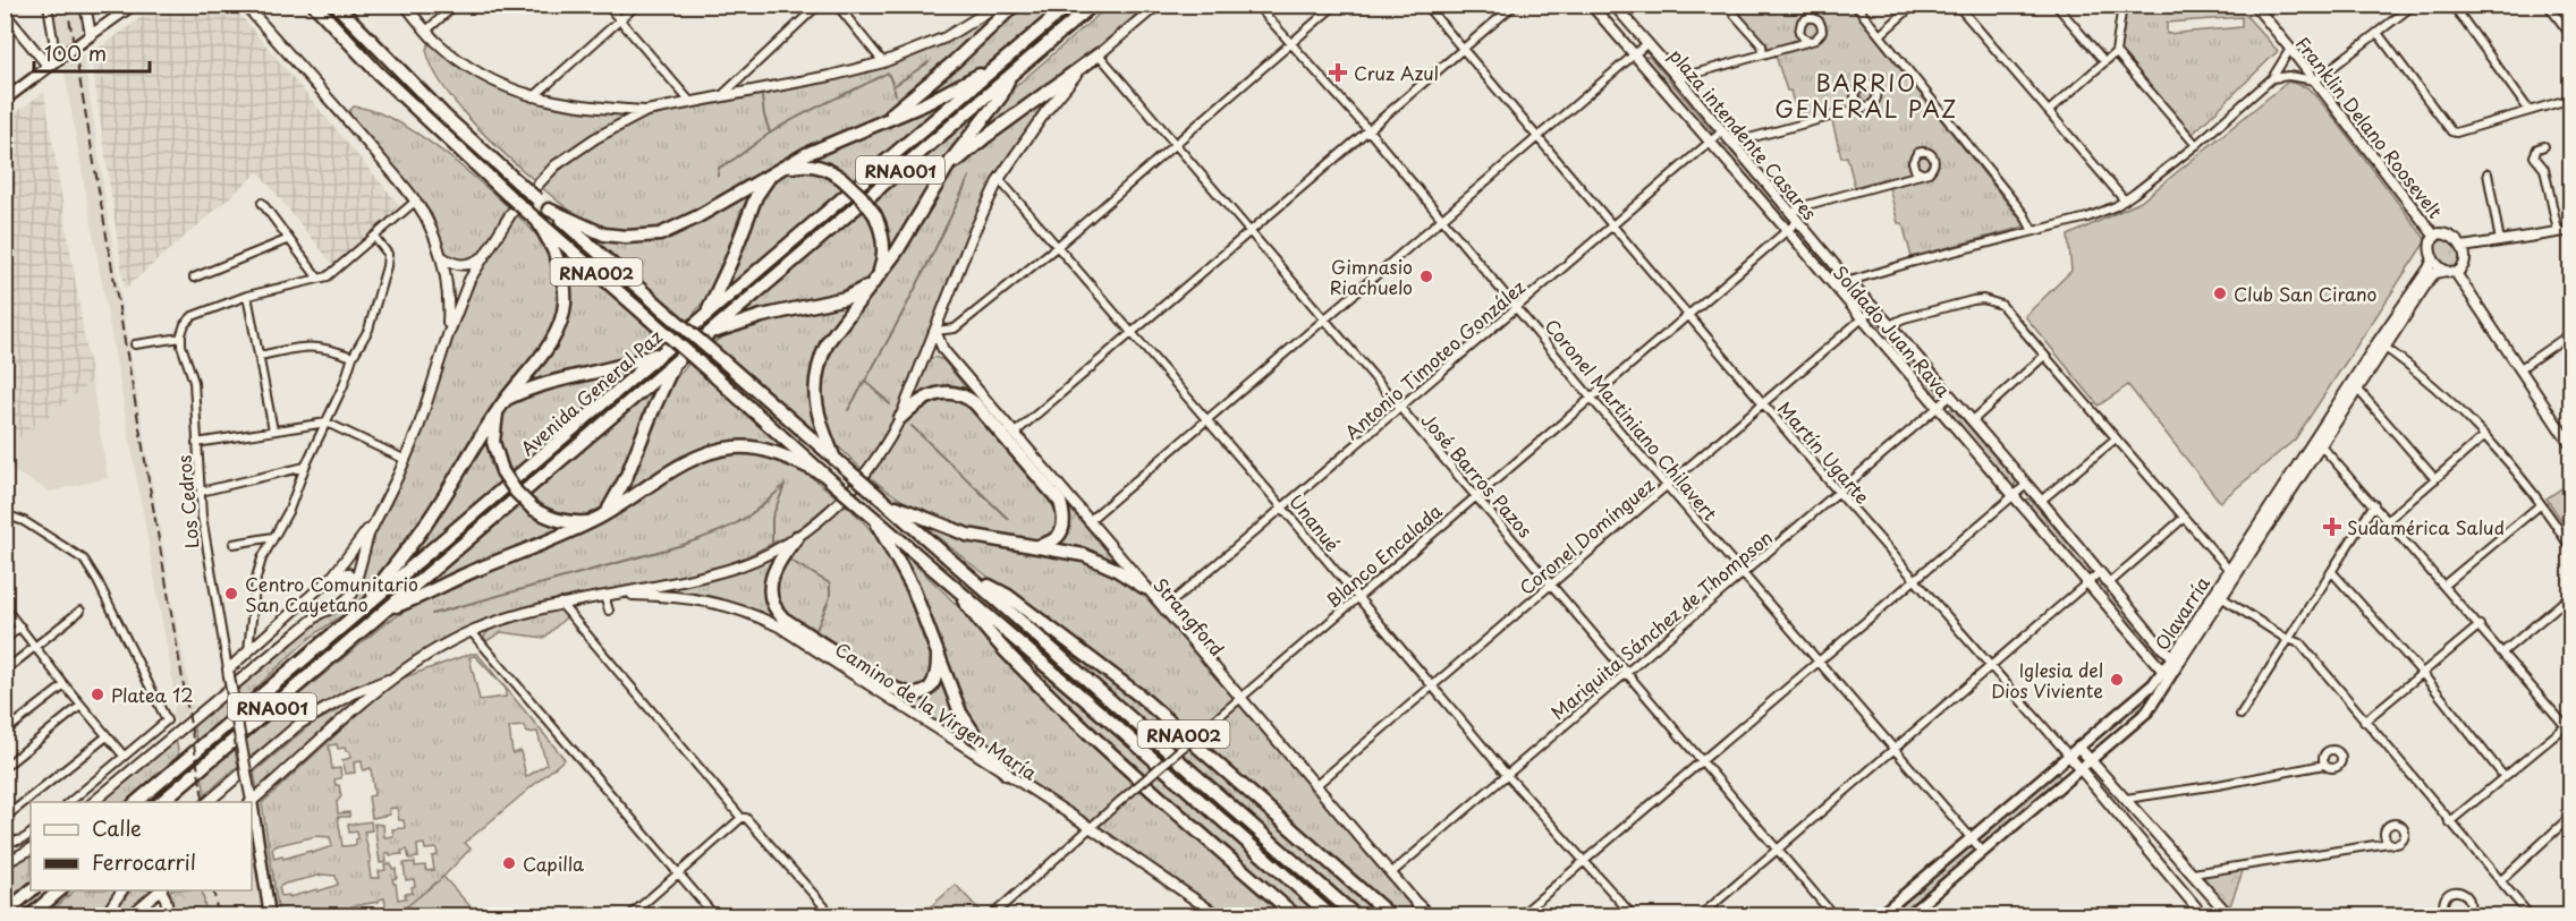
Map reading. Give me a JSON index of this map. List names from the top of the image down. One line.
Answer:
{"streets":{"highway":["RNA001","RNA002","Avenida General Paz"],"main road":["Olavarría"],"street":["Franklin Delano Roosevelt","plaza intendente Casares","Soldado Juan Rava","Antonio Timoteo González","Coronel Martiniano Chilavert","Martín Ugarte","José Barros Pazos","Los Cedros","Unanué","Coronel Domínguez","Blanco Encalada","Strangford","Mariquita Sánchez de Thompson","Camino de la Virgen María"]},"crossings":[["Franklin Delano Roosevelt","Olavarría"],["plaza intendente Casares","Soldado Juan Rava"],["plaza intendente Casares","Antonio Timoteo González"],["plaza intendente Casares","Blanco Encalada"],["Soldado Juan Rava","Antonio Timoteo González"],["Soldado Juan Rava","Coronel Domínguez"],["Soldado Juan Rava","Blanco Encalada"],["Soldado Juan Rava","Olavarría"],["Soldado Juan Rava","Mariquita Sánchez de Thompson"],["Antonio Timoteo González","Coronel Martiniano Chilavert"],["Antonio Timoteo González","Martín Ugarte"],["Antonio Timoteo González","José Barros Pazos"],["Antonio Timoteo González","Unanué"],["Antonio Timoteo González","Strangford"],["Coronel Martiniano Chilavert","Coronel Domínguez"],["Coronel Martiniano Chilavert","Blanco Encalada"],["Coronel Martiniano Chilavert","Olavarría"],["Coronel Martiniano Chilavert","Mariquita Sánchez de Thompson"],["Martín Ugarte","Coronel Domínguez"],["Martín Ugarte","Blanco Encalada"],["Martín Ugarte","Olavarría"],["Martín Ugarte","Mariquita Sánchez de Thompson"],["José Barros Pazos","Coronel Domínguez"],["José Barros Pazos","Blanco Encalada"],["José Barros Pazos","Mariquita Sánchez de Thompson"],["Unanué","Coronel Domínguez"],["Unanué","Blanco Encalada"],["Unanué","Mariquita Sánchez de Thompson"],["Coronel Domínguez","Strangford"],["Blanco Encalada","Strangford"],["Blanco Encalada","Camino de la Virgen María"],["Strangford","Mariquita Sánchez de Thompson"]],"districts":["BARRIO GENERAL PAZ"],"places":{"health":["Cruz Azul","Sudamérica Salud"],"other":["Gimnasio Riachuelo","Club San Cirano","Centro Comunitario San Cayetano","Iglesia del Dios Viviente","Platea 12","Capilla"]},"legend":["Calle","Ferrocarril"],"scale_bar":"100 m"}
